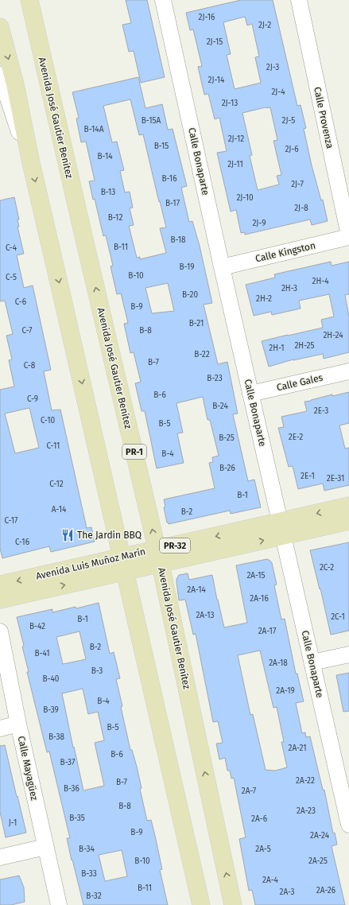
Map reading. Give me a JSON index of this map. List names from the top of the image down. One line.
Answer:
{"streets":{"main road":["Avenida José Gautier Benítez","PR-1","PR-32","Avenida Luis Muñoz Marín"],"street":["Calle Provenza","Calle Bonaparte","Calle Kingston","Calle Gales","Calle Mayagüez"]},"crossings":[["Avenida José Gautier Benítez","Avenida Luis Muñoz Marín"],["Calle Provenza","Calle Kingston"],["Calle Bonaparte","Calle Kingston"],["Calle Bonaparte","Calle Gales"],["Calle Bonaparte","Avenida Luis Muñoz Marín"]],"places":{"restaurant":["The Jardin BBQ"]},"house_numbers":["2J-16","2J-2","2J-15","2J-3","2J-14","2J-4","2J-13","B-15A","2J-5","B-14A","2J-12","B-15","2J-6","B-14","2J-11","B-16","2J-7","B-13","2J-10","B-17","2J-8","B-12","2J-9","B-18","B-11","C-4","B-19","B-10","C-5","2H-4","2H-3","B-20","2H-2","C-6","B-9","B-21","C-7","B-8","2H-24","2H-25","2H-1","B-22","B-7","C-8","B-23","B-6","C-9","B-24","2E-3","C-10","B-5","2E-2","B-25","C-11","B-4","B-26","2E-1","2E-31","C-12","B-1","A-14","B-2","C-17","C-16","2C-2","2A-15","2A-14","2A-16","2A-13","2C-1","B-1","B-42","2A-17","B-2","B-41","2A-18","B-3","B-40","2A-19","B-4","B-39","B-5","B-38","2A-21","B-6","B-37","2A-22","B-7","B-36","2A-7","B-8","2A-23","B-35","2A-6","J-1","B-9","2A-24","B-34","2A-5","B-10","2A-25","B-33","2A-4","B-11","2A-26","2A-3","B-32"]}
